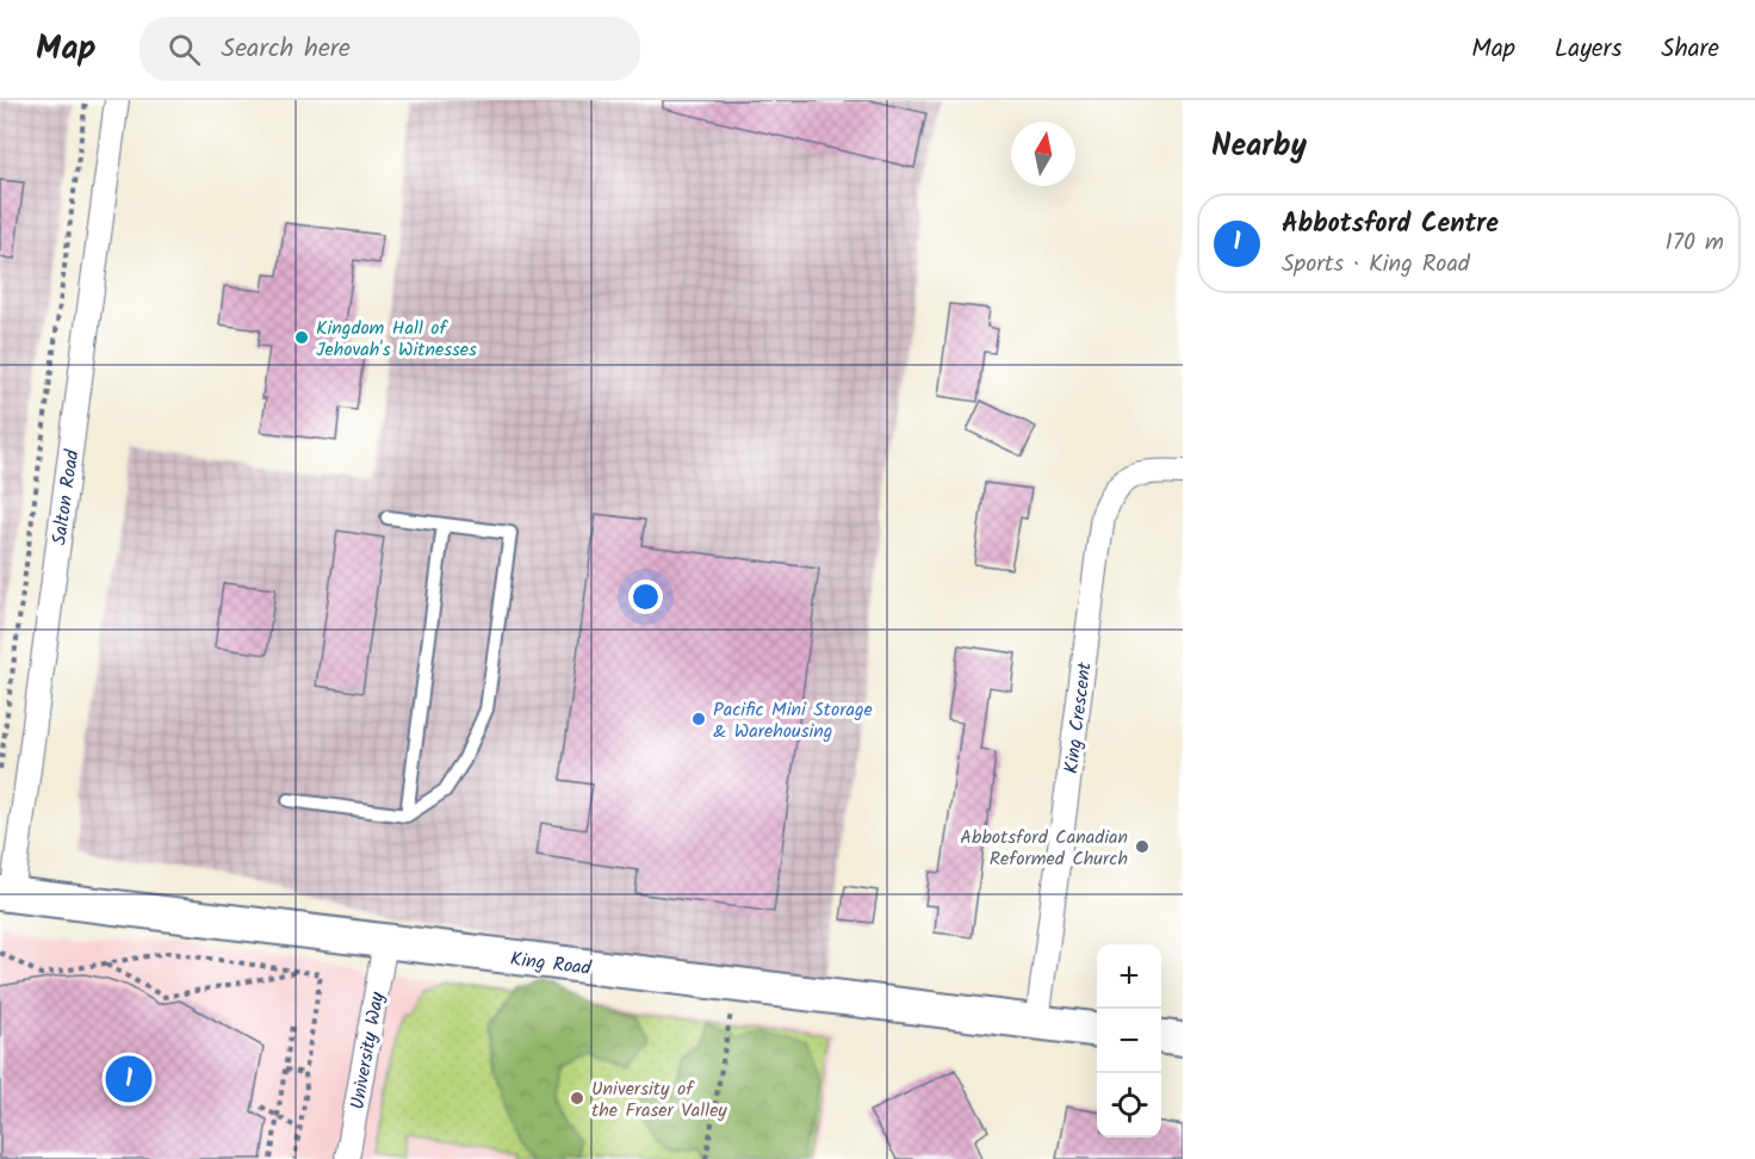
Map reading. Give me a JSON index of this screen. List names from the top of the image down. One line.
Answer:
{"streets":{"street":["Salton Road","King Crescent","King Road","University Way"]},"crossings":[["Salton Road","King Road"],["King Crescent","King Road"],["King Road","University Way"]],"places":["Kingdom Hall of Jehovah's Witnesses","Pacific Mini Storage & Warehousing","Abbotsford Canadian Reformed Church","University of the Fraser Valley"],"north":"top","page":{"header":"Map","search":"Search here","nav":["Map","Layers","Share"],"heading":"Nearby","list":[{"mark":"1","name":"Abbotsford Centre","note":"Sports · King Road","value":"170 m"}],"map_buttons":["+","−"],"pins":"1"}}
